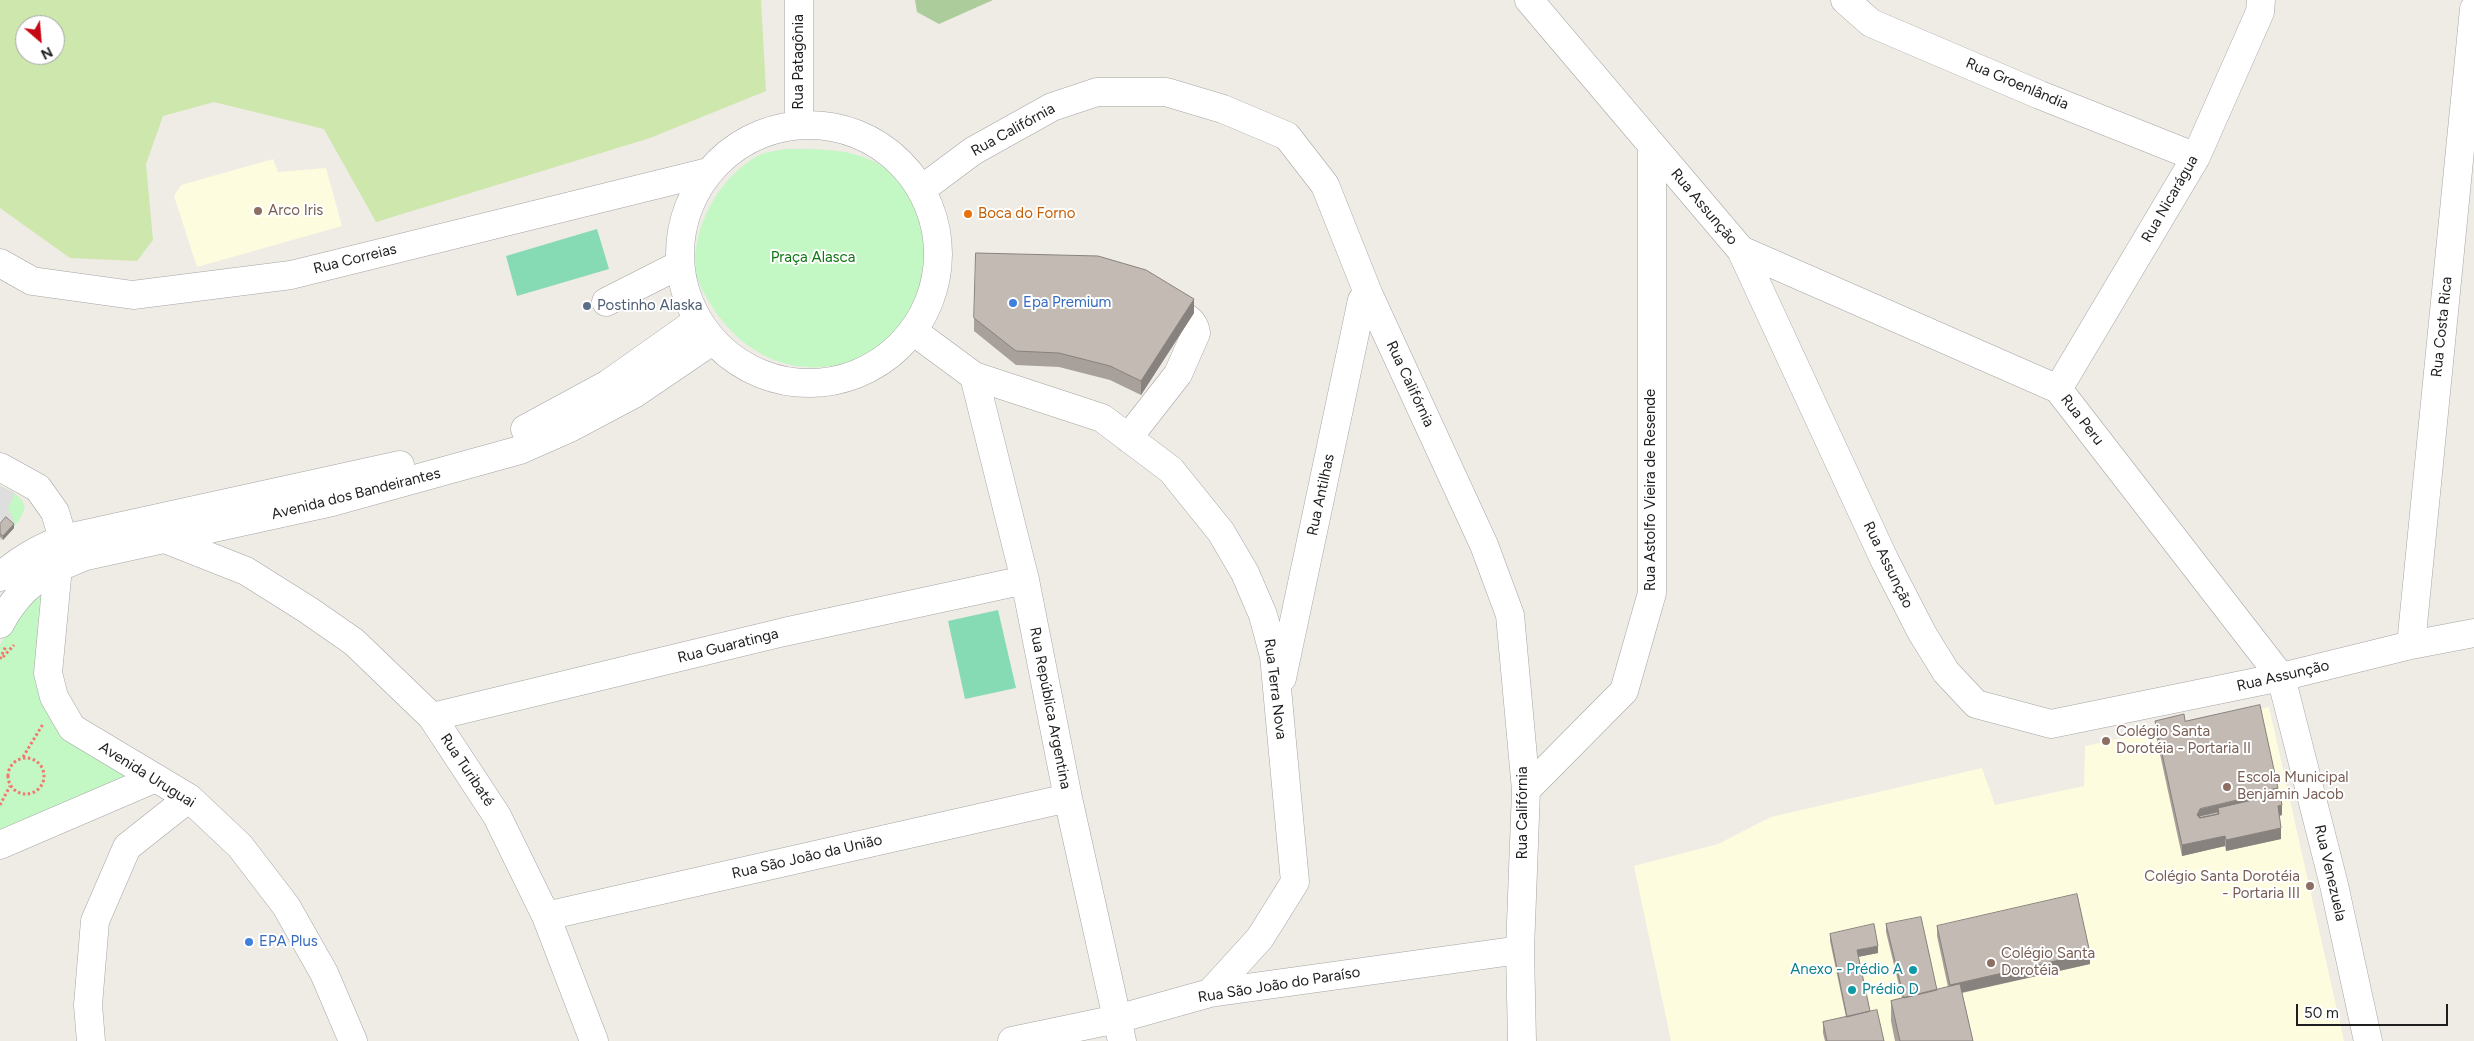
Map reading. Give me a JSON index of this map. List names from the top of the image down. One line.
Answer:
{"streets":{"street":["Rua Patagônia","Rua Groenlândia","Rua Califórnia","Rua Nicarágua","Rua Assunção","Rua Correias","Rua Costa Rica","Rua Peru","Rua Astolfo Vieira de Resende","Avenida dos Bandeirantes","Rua Antilhas","Rua Guaratinga","Rua Terra Nova","Rua República Argentina","Rua Turibaté","Avenida Uruguai","Rua São João da União","Rua Venezuela","Rua São João do Paraíso"]},"crossings":[["Rua Groenlândia","Rua Nicarágua"],["Rua Califórnia","Rua Astolfo Vieira de Resende"],["Rua Califórnia","Rua Antilhas"],["Rua Califórnia","Rua São João do Paraíso"],["Rua Nicarágua","Rua Peru"],["Rua Assunção","Rua Costa Rica"],["Rua Assunção","Rua Peru"],["Rua Assunção","Rua Astolfo Vieira de Resende"],["Rua Assunção","Rua Venezuela"],["Rua Peru","Rua Venezuela"],["Avenida dos Bandeirantes","Rua Turibaté"],["Avenida dos Bandeirantes","Avenida Uruguai"],["Rua Antilhas","Rua Terra Nova"],["Rua Guaratinga","Rua República Argentina"],["Rua Guaratinga","Rua Turibaté"],["Rua Terra Nova","Rua República Argentina"],["Rua Terra Nova","Rua São João do Paraíso"],["Rua República Argentina","Rua São João da União"],["Rua República Argentina","Rua São João do Paraíso"],["Rua Turibaté","Rua São João da União"]],"parks":["Praça Alasca"],"places":["Arco Iris","Boca do Forno","Epa Premium","Postinho Alaska","Colégio Santa Dorotéia - Portaria II","Escola Municipal Benjamin Jacob","Colégio Santa Dorotéia - Portaria III","EPA Plus","Colégio Santa Dorotéia","Anexo - Prédio A","Prédio D"],"scale_bar":"50 m","north":"bottom right"}
